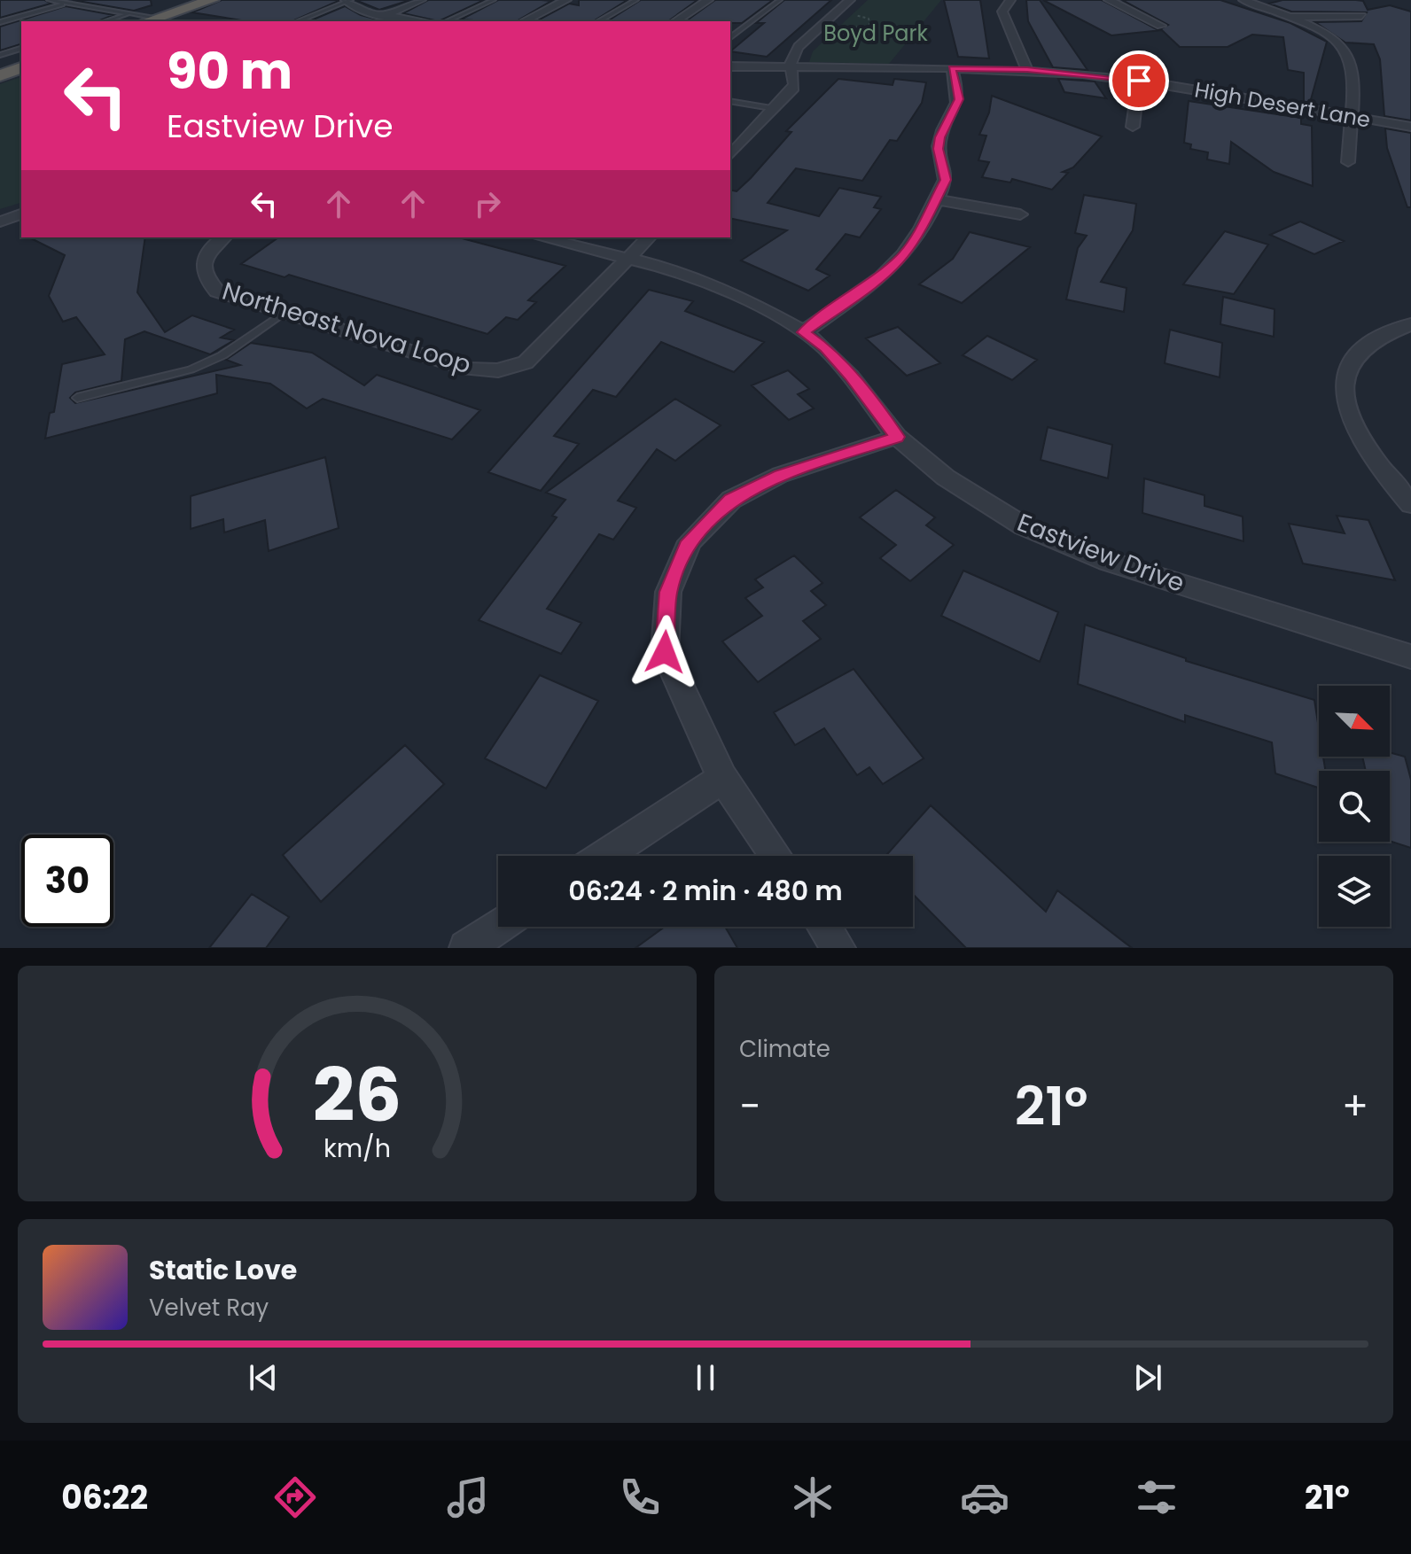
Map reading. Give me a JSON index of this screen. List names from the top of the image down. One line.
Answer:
{"streets":{"street":["High Desert Lane","Northeast Nova Loop","Eastview Drive"]},"crossings":[["Northeast Nova Loop","Eastview Drive"]],"parks":["Boyd Park"],"north":"bottom right","page":{"turn":["90 m","Eastview Drive"],"limit":"30","trip":"06:24 · 2 min · 480 m","tile":"Climate","heat":["−","21°","+"],"song":["Static Love","Velvet Ray"],"tabs":["06:22","21°"],"gauge":["26","km/h"]}}
